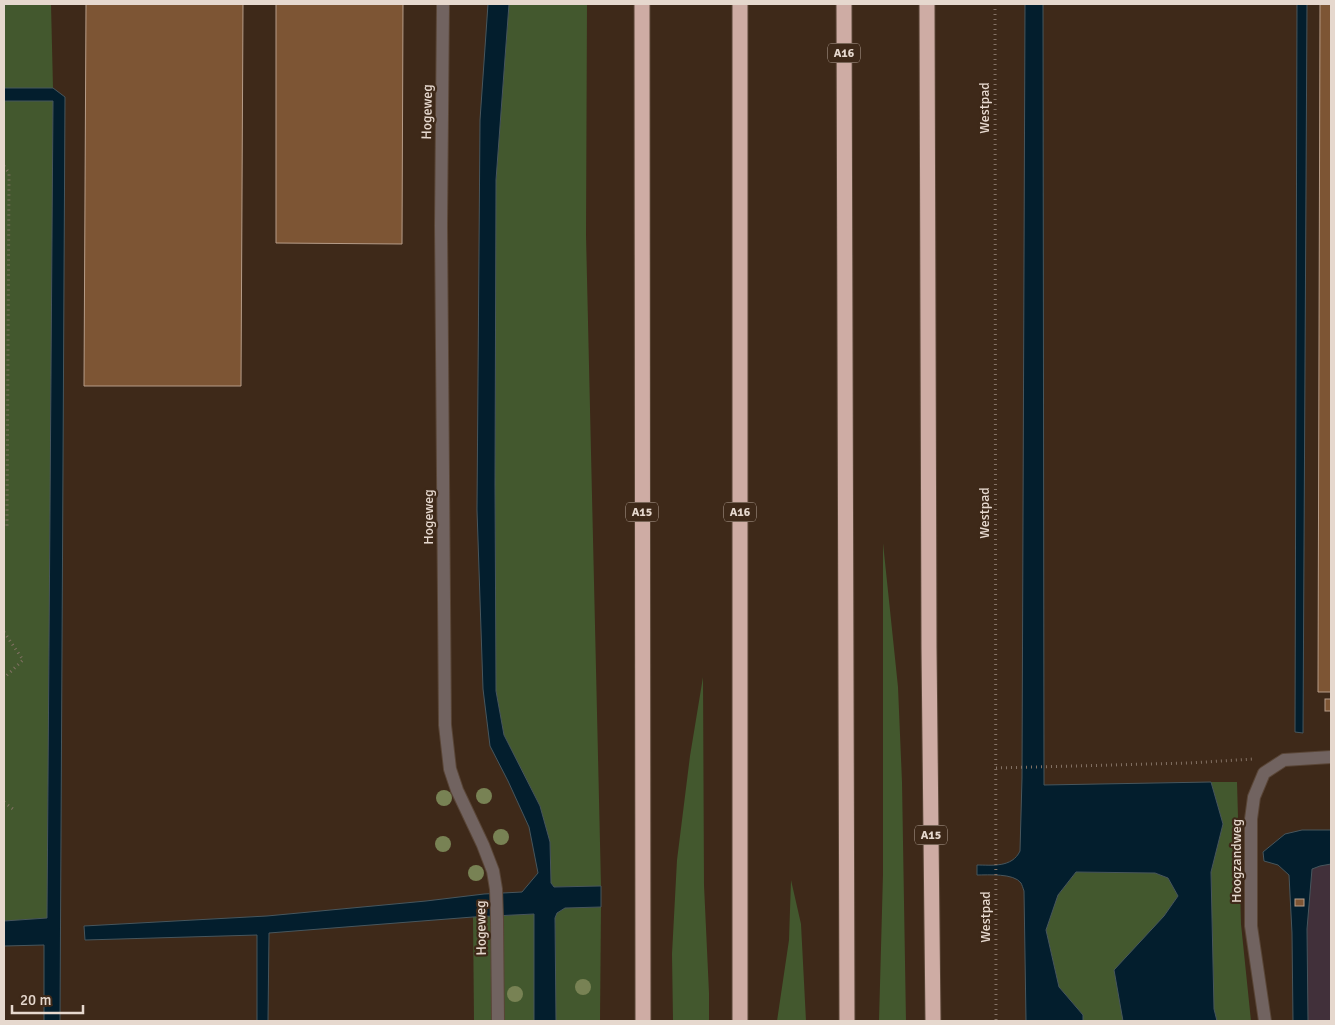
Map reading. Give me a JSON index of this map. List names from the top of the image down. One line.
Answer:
{"streets":{"highway":["A16","A15"],"street":["Hogeweg","Hoogzandweg"],"path":["Westpad"]},"scale_bar":"20 m"}
